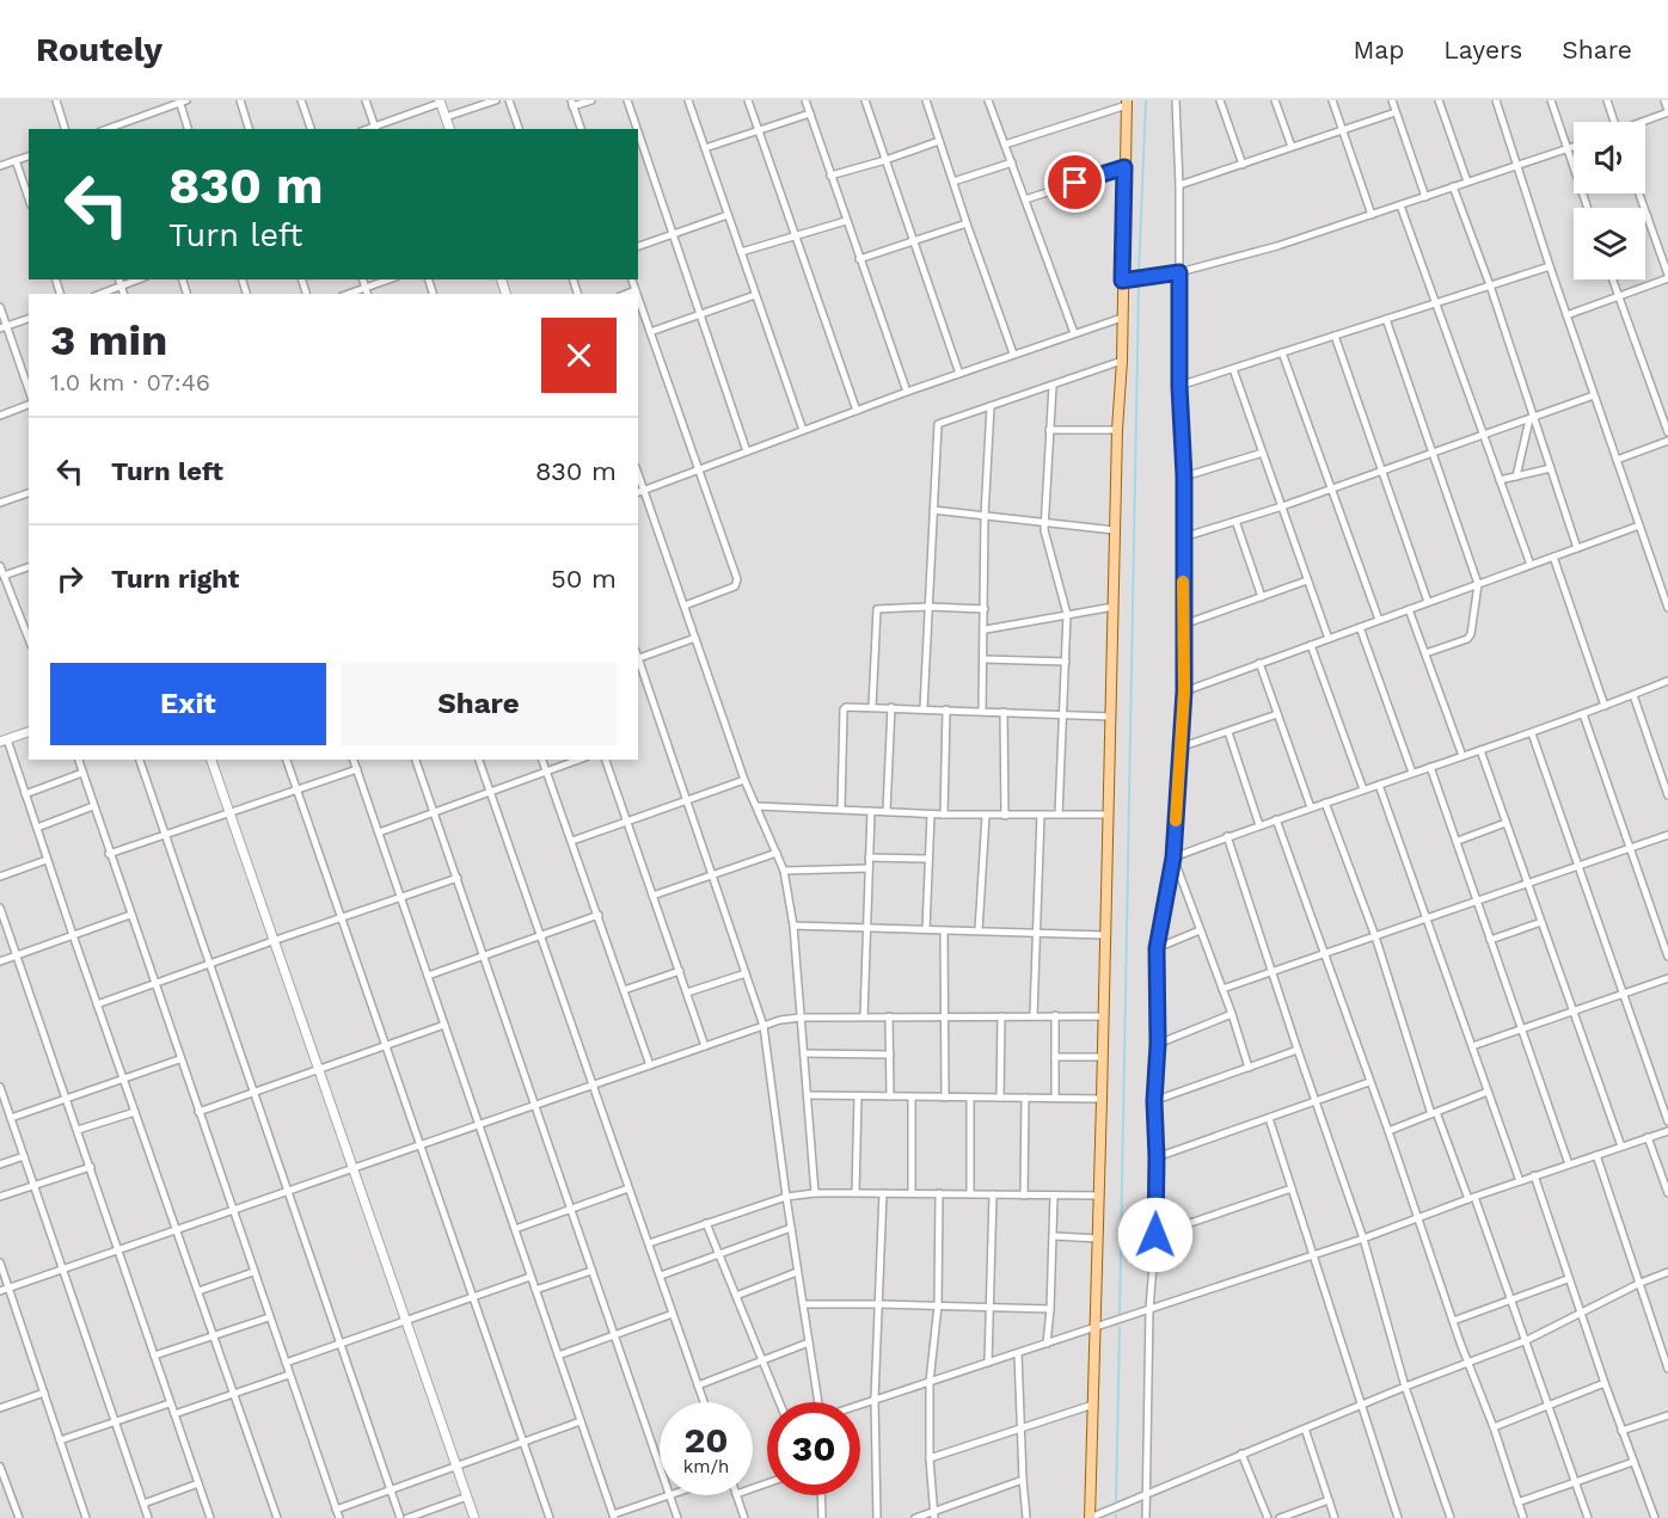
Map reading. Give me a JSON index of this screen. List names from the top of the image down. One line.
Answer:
{"page":{"header":"Routely","nav":["Map","Layers","Share"],"turn":["830 m","Turn left"],"heading":["3 min","1.0 km · 07:46"],"list":[{"name":"Turn left","value":"830 m"},{"name":"Turn right","value":"50 m"}],"buttons":["Exit","Share"],"speed":"20 km/h","limit":"30"}}
